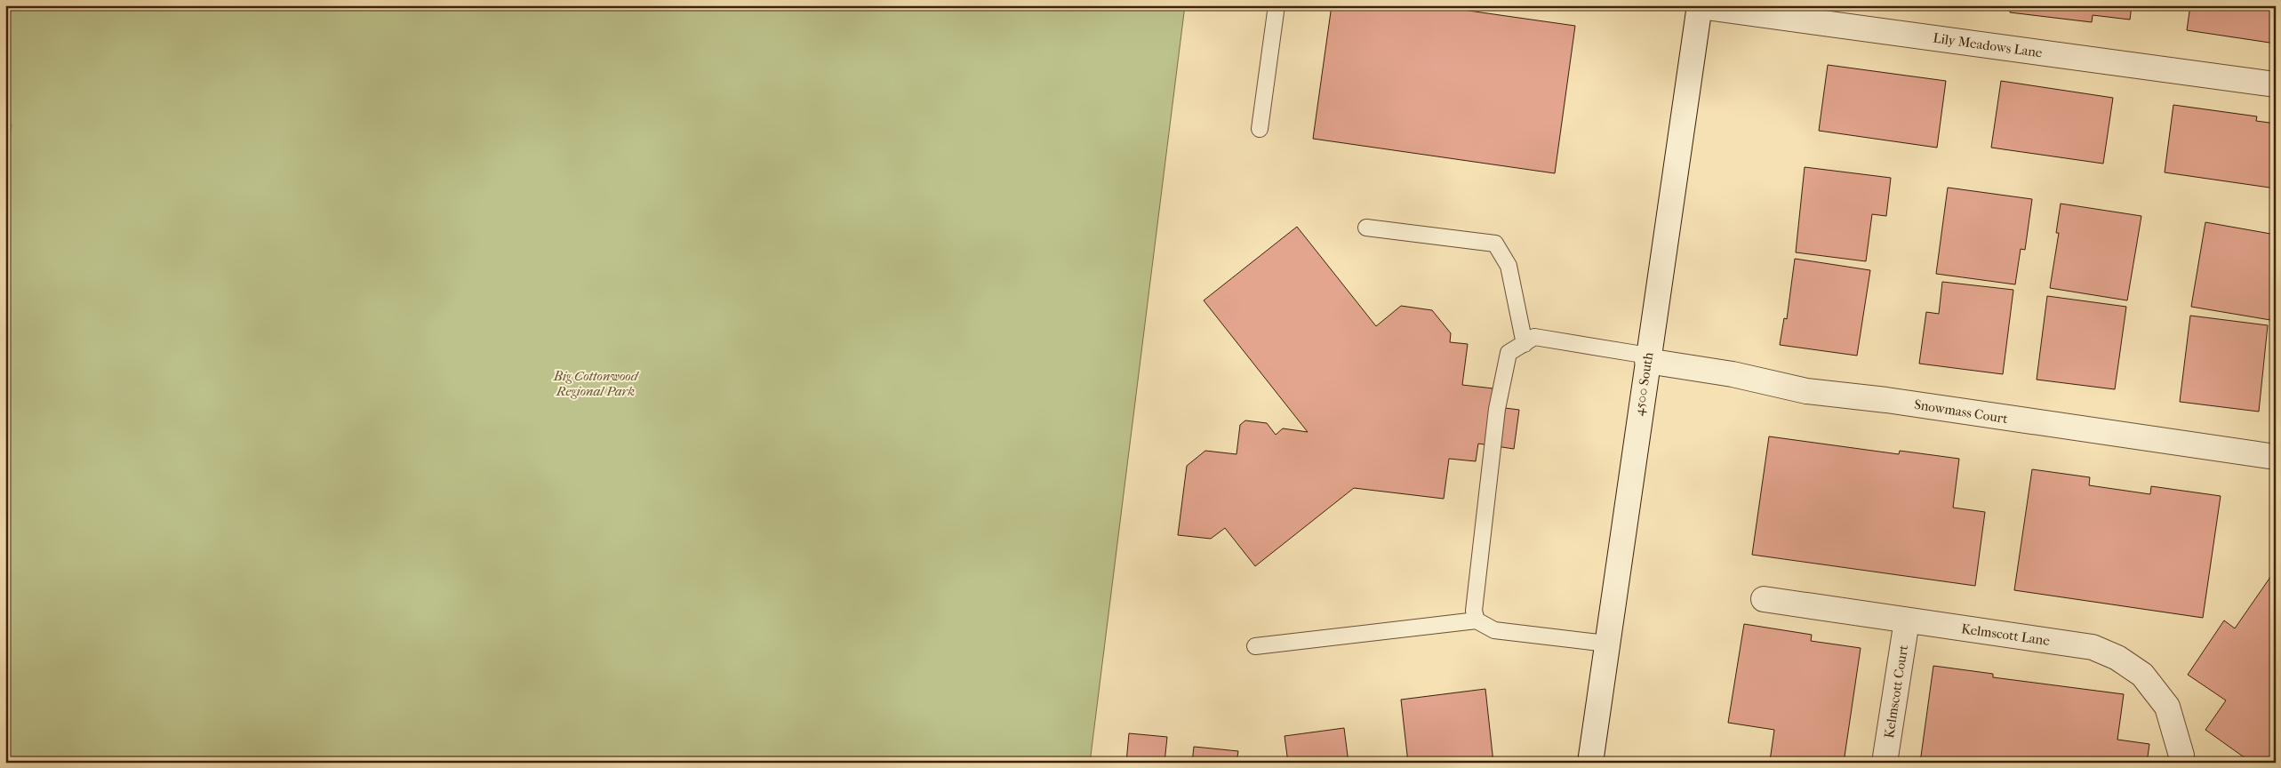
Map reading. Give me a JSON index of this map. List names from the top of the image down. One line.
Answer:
{"streets":{"street":["Lily Meadows Lane","4500 South","Snowmass Court","Kelmscott Lane","Kelmscott Court"]},"crossings":[["Lily Meadows Lane","4500 South"],["4500 South","Snowmass Court"],["Kelmscott Lane","Kelmscott Court"]],"parks":["Big Cottonwood Regional Park"]}
